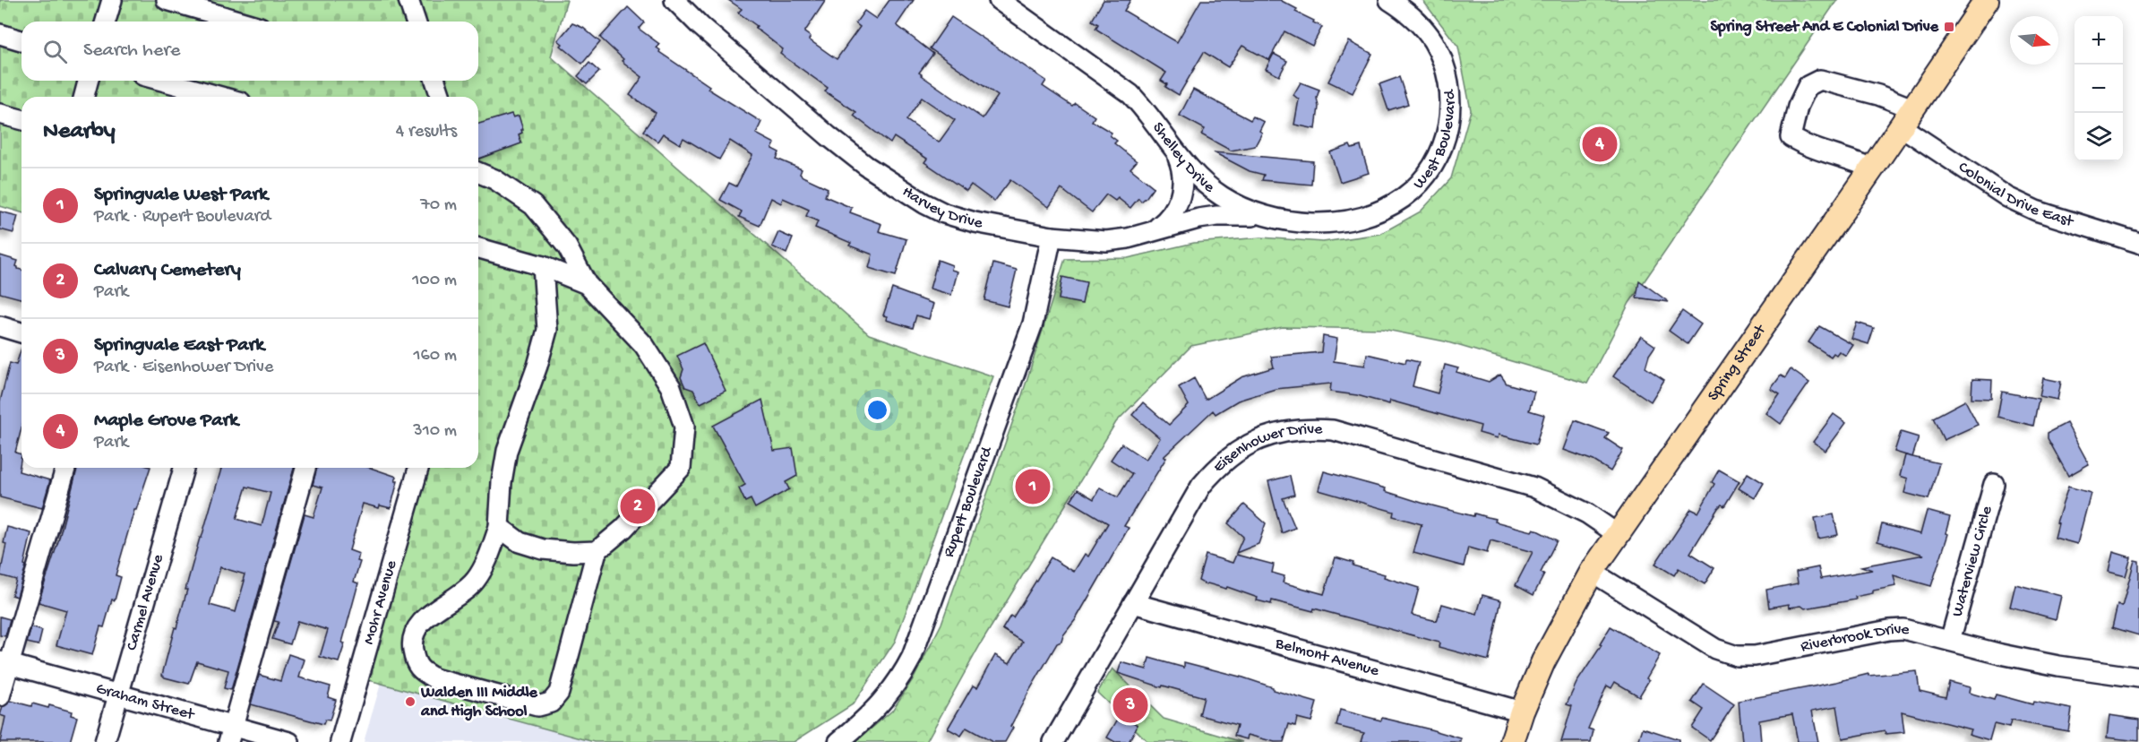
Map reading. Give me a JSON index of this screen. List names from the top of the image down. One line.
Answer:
{"streets":{"main road":["Spring Street"],"street":["West Boulevard","Shelley Drive","Colonial Drive East","Harvey Drive","Eisenhower Drive","Rupert Boulevard","Waterview Circle","Carmel Avenue","Mohr Avenue","Riverbrook Drive","Belmont Avenue","Graham Street"]},"crossings":[["West Boulevard","Shelley Drive"],["Shelley Drive","Harvey Drive"],["Colonial Drive East","Spring Street"],["Harvey Drive","Rupert Boulevard"],["Spring Street","Eisenhower Drive"],["Spring Street","Riverbrook Drive"],["Spring Street","Belmont Avenue"],["Eisenhower Drive","Belmont Avenue"],["Waterview Circle","Riverbrook Drive"],["Carmel Avenue","Graham Street"]],"places":{"transit":["Spring Street And E Colonial Drive"],"other":["Walden III Middle and High School"]},"north":"right","page":{"map_buttons":["+","−"],"search":"Search here","heading":["Nearby","4 results"],"pins":["4","1","2","3"],"list":[{"mark":"1","name":"Springvale West Park","note":"Park · Rupert Boulevard","value":"70 m"},{"mark":"2","name":"Calvary Cemetery","note":"Park","value":"100 m"},{"mark":"3","name":"Springvale East Park","note":"Park · Eisenhower Drive","value":"160 m"},{"mark":"4","name":"Maple Grove Park","note":"Park","value":"310 m"}]}}
